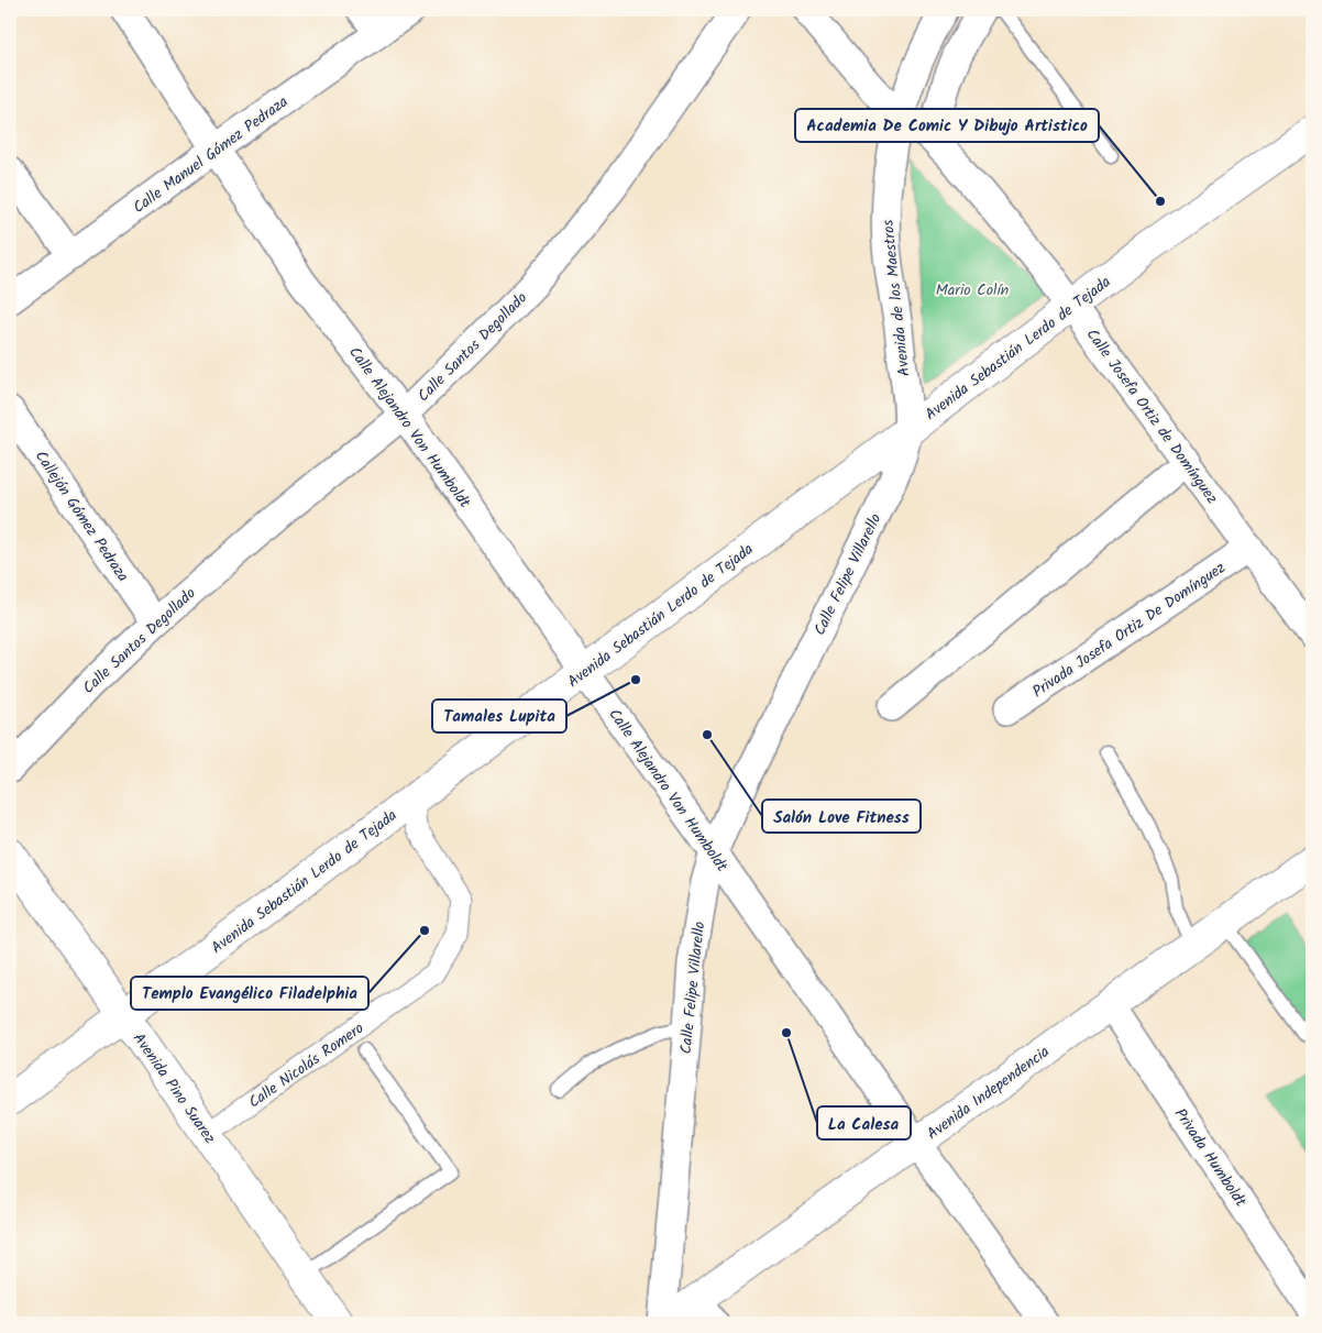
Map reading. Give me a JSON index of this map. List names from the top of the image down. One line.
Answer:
{"streets":{"main road":["Avenida Sebastián Lerdo de Tejada","Avenida Pino Suarez","Avenida Independencia"],"street":["Calle Manuel Gómez Pedraza","Avenida de los Maestros","Calle Santos Degollado","Calle Josefa Ortiz de Domínguez","Calle Alejandro Von Humboldt","Callejón Gómez Pedraza","Calle Felipe Villarello","Privada Josefa Ortiz De Domínguez","Calle Nicolás Romero","Privada Humboldt"]},"crossings":[["Calle Manuel Gómez Pedraza","Calle Alejandro Von Humboldt"],["Avenida de los Maestros","Avenida Sebastián Lerdo de Tejada"],["Avenida de los Maestros","Calle Josefa Ortiz de Domínguez"],["Avenida de los Maestros","Calle Felipe Villarello"],["Calle Santos Degollado","Calle Alejandro Von Humboldt"],["Calle Santos Degollado","Callejón Gómez Pedraza"],["Avenida Sebastián Lerdo de Tejada","Calle Josefa Ortiz de Domínguez"],["Avenida Sebastián Lerdo de Tejada","Calle Alejandro Von Humboldt"],["Avenida Sebastián Lerdo de Tejada","Calle Felipe Villarello"],["Avenida Sebastián Lerdo de Tejada","Calle Nicolás Romero"],["Avenida Sebastián Lerdo de Tejada","Avenida Pino Suarez"],["Calle Josefa Ortiz de Domínguez","Privada Josefa Ortiz De Domínguez"],["Calle Alejandro Von Humboldt","Calle Felipe Villarello"],["Calle Alejandro Von Humboldt","Avenida Independencia"],["Calle Felipe Villarello","Avenida Independencia"],["Calle Nicolás Romero","Avenida Pino Suarez"],["Avenida Independencia","Privada Humboldt"]],"parks":["Mario Colín"],"places":["Academia De Comic Y Dibujo Artistico","Tamales Lupita","Salón Love Fitness","Templo Evangélico Filadelphia","La Calesa"]}
